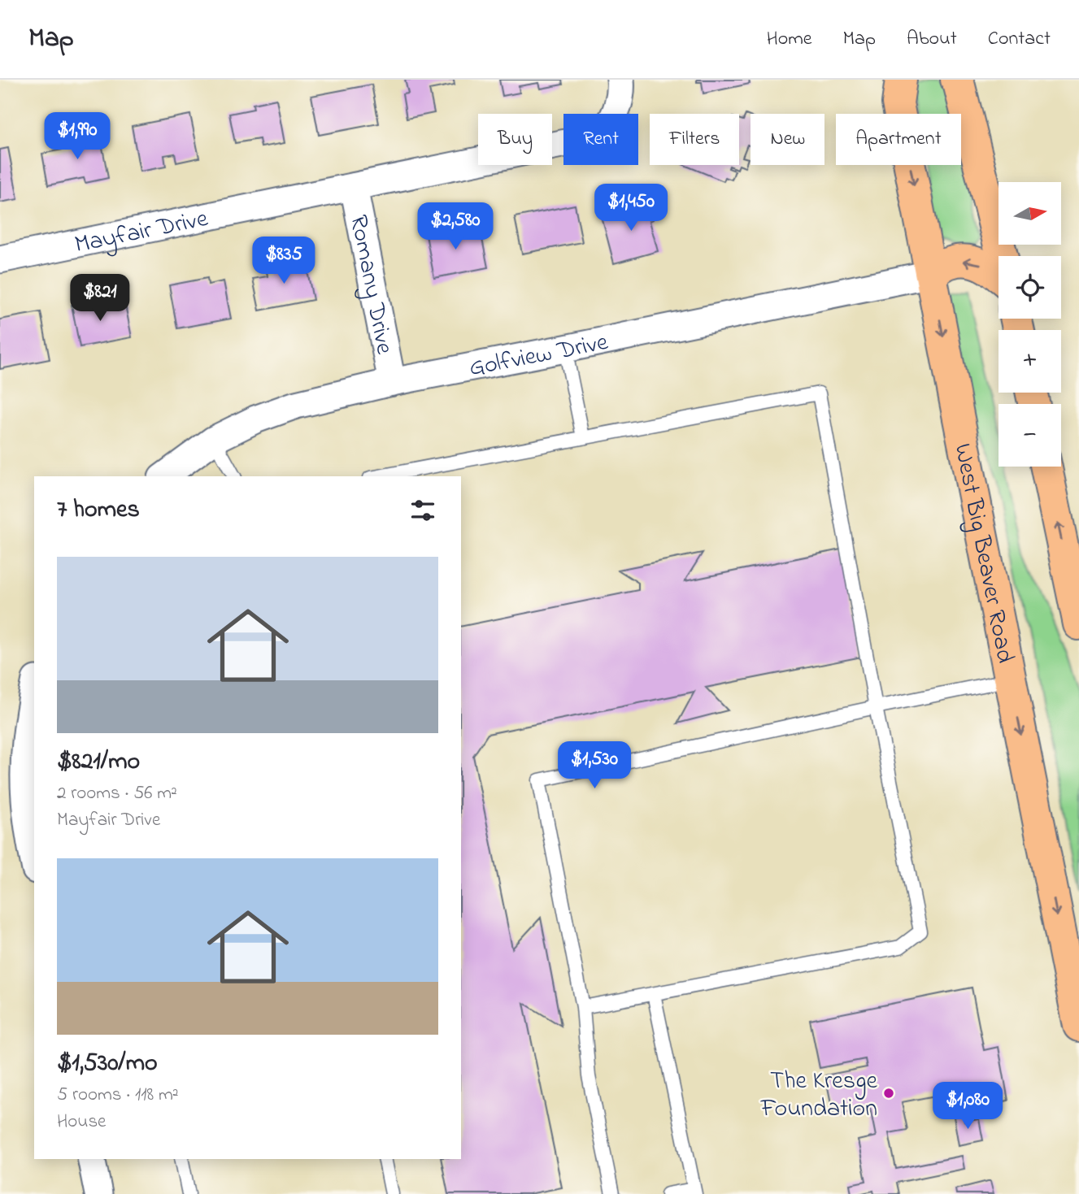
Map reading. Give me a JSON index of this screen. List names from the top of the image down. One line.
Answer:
{"streets":{"main road":["West Big Beaver Road"],"street":["Mayfair Drive","Romany Drive","Golfview Drive"]},"crossings":[["Mayfair Drive","Romany Drive"],["Romany Drive","Golfview Drive"],["Golfview Drive","West Big Beaver Road"]],"places":["The Kresge Foundation"],"north":"right","page":{"header":"Map","nav":["Home","Map","About","Contact"],"price":["$1,990","$1,450","$2,580","$835","$821","$1,530","$1,080"],"chip":["Buy","Rent","Filters","New","Apartment"],"map_buttons":["+","−"],"heading":"7 homes","list":[{"name":"$821/mo","note":"2 rooms · 56 m² · Mayfair Drive"},{"name":"$1,530/mo","note":"5 rooms · 118 m² · House"}]}}
